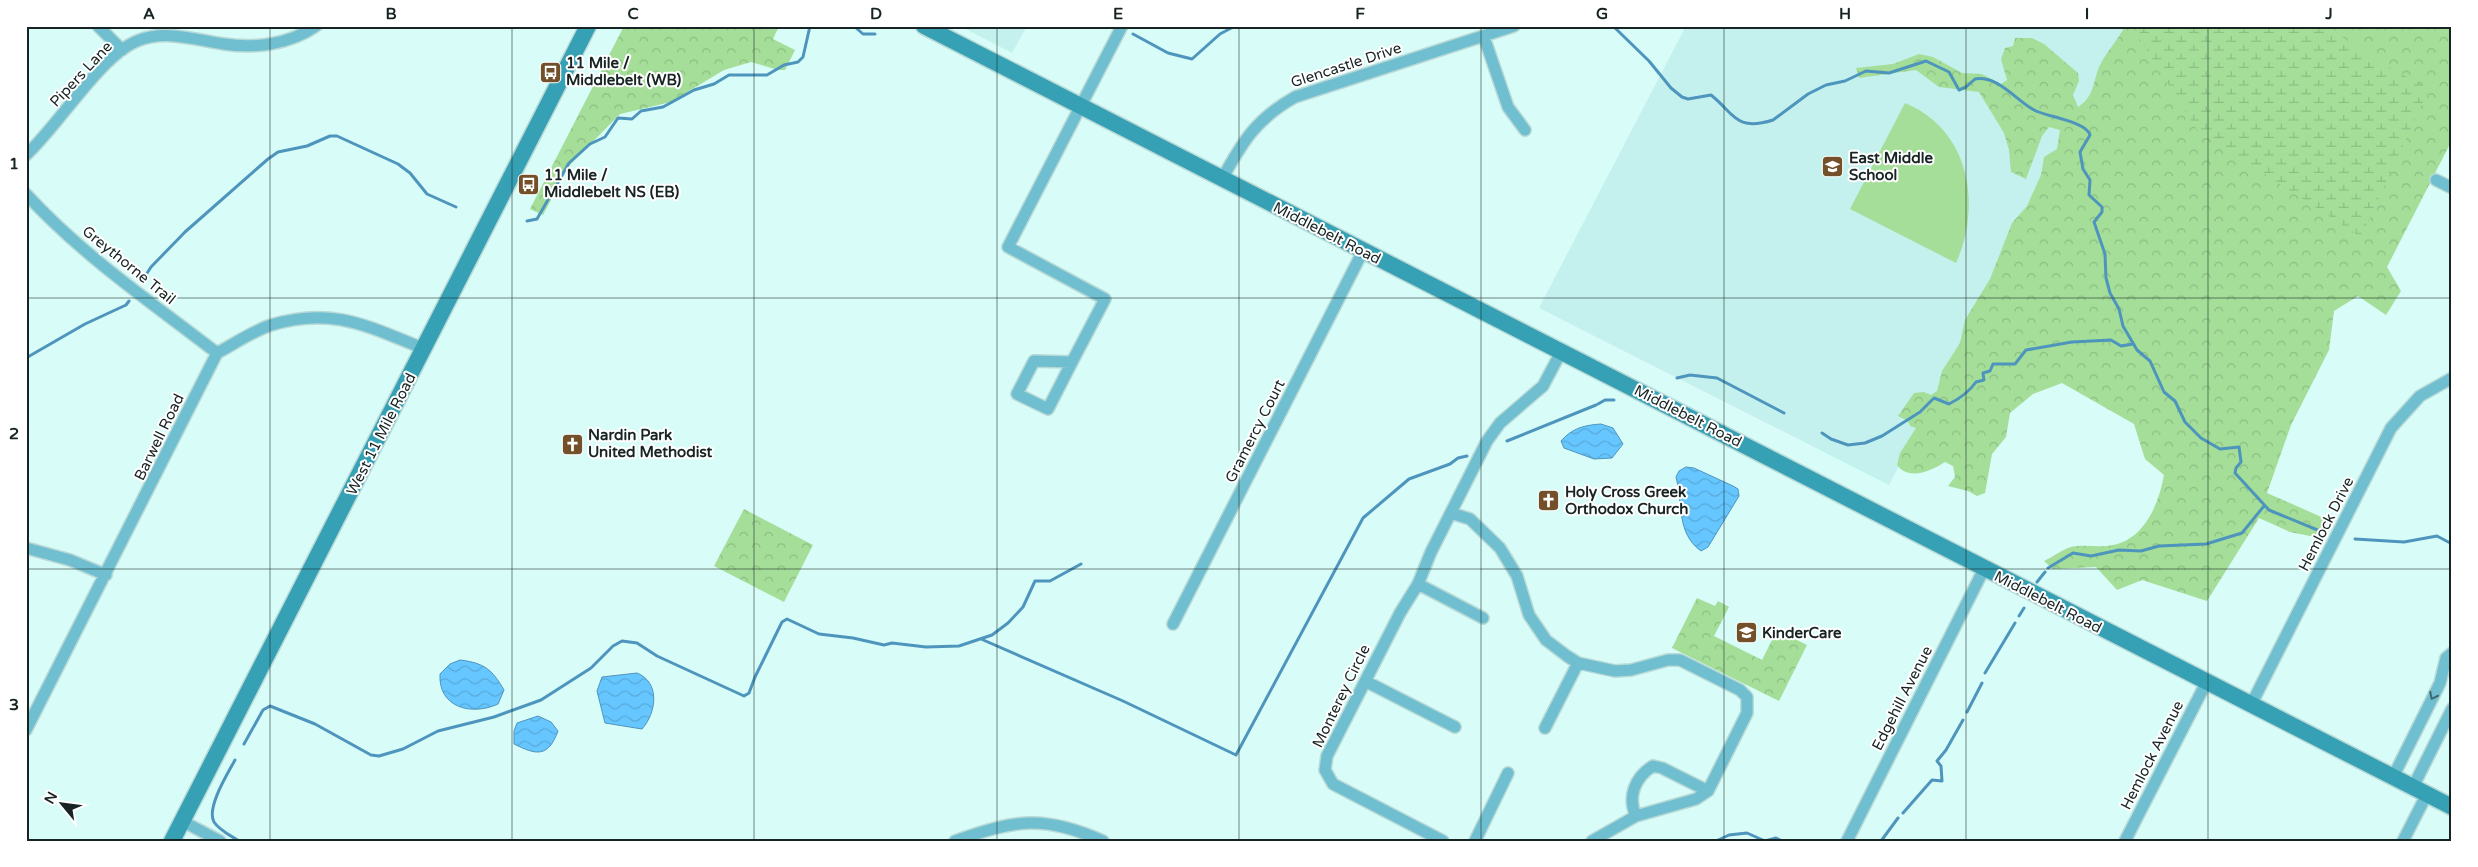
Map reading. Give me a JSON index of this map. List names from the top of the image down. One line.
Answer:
{"streets":{"street":["Glencastle Drive","Pipers Lane","Middlebelt Road","Greythorne Trail","Gramercy Court","West 11 Mile Road","Barwell Road","Hemlock Drive","Monterey Circle","Edgehill Avenue","Hemlock Avenue"]},"crossings":[["Glencastle Drive","Middlebelt Road"],["Middlebelt Road","Gramercy Court"],["Middlebelt Road","Hemlock Drive"],["Middlebelt Road","Monterey Circle"],["Middlebelt Road","Edgehill Avenue"],["Middlebelt Road","Hemlock Avenue"],["Greythorne Trail","Barwell Road"]],"places":{"bus stop":["11 Mile / Middlebelt (WB)","11 Mile / Middlebelt NS (EB)"],"school or university":["East Middle School","KinderCare"],"church":["Nardin Park United Methodist","Holy Cross Greek Orthodox Church"]},"north":"top left","grid":{"columns":["A","B","C","D","E","F","G","H","I","J"],"rows":["1","2","3"]}}
